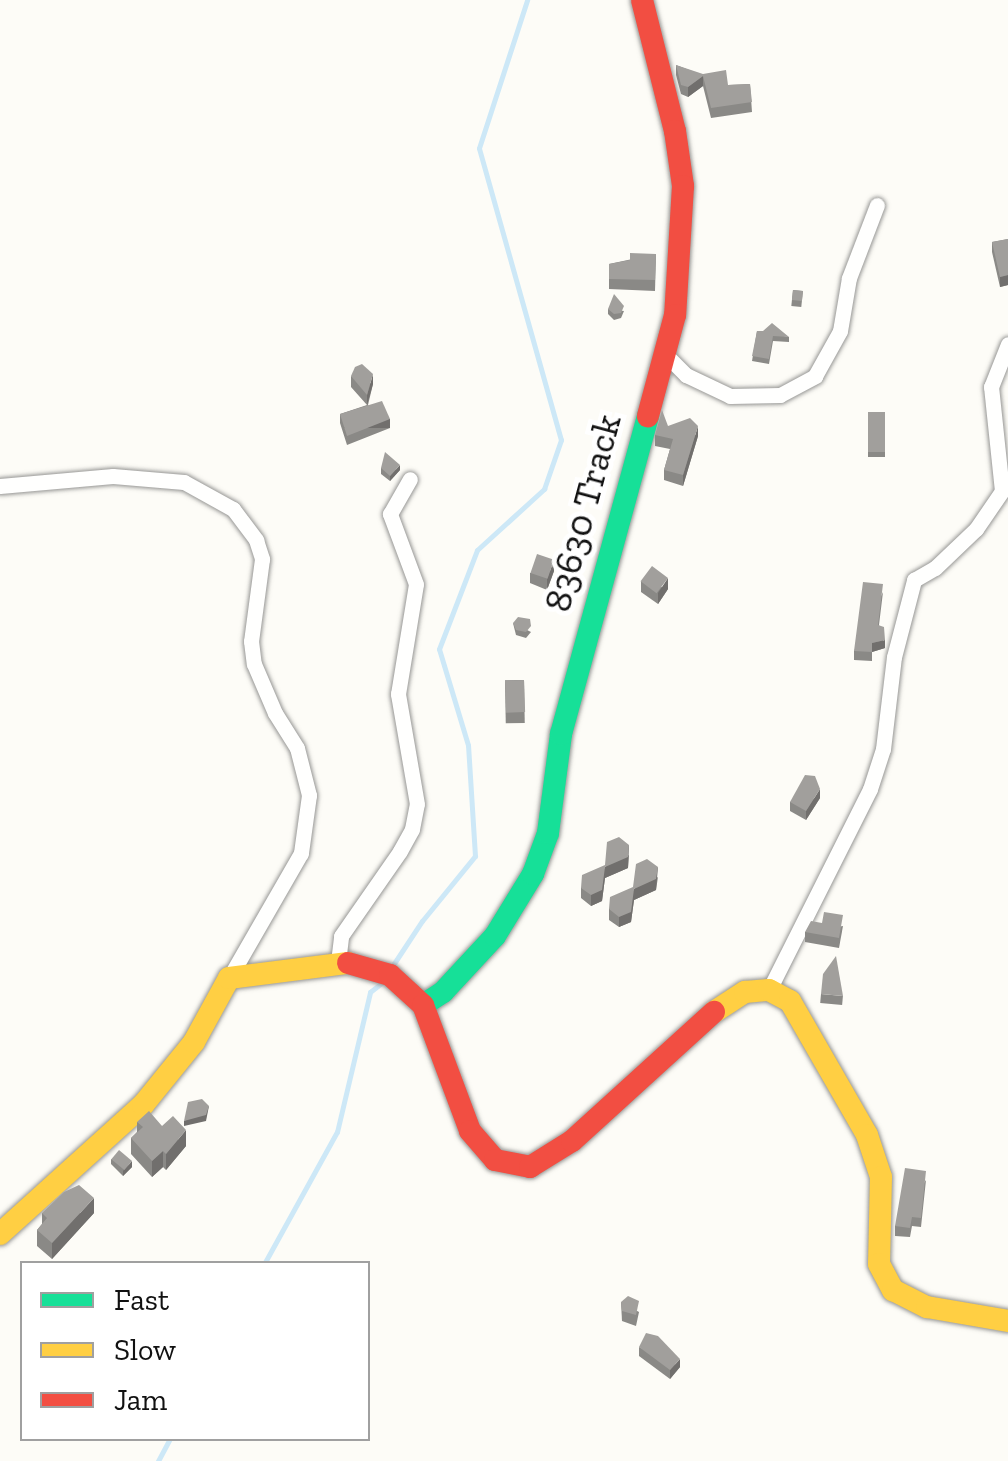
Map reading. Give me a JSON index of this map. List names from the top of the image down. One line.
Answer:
{"streets":{"street":["83630 Track"]},"legend":["Fast","Slow","Jam"]}
